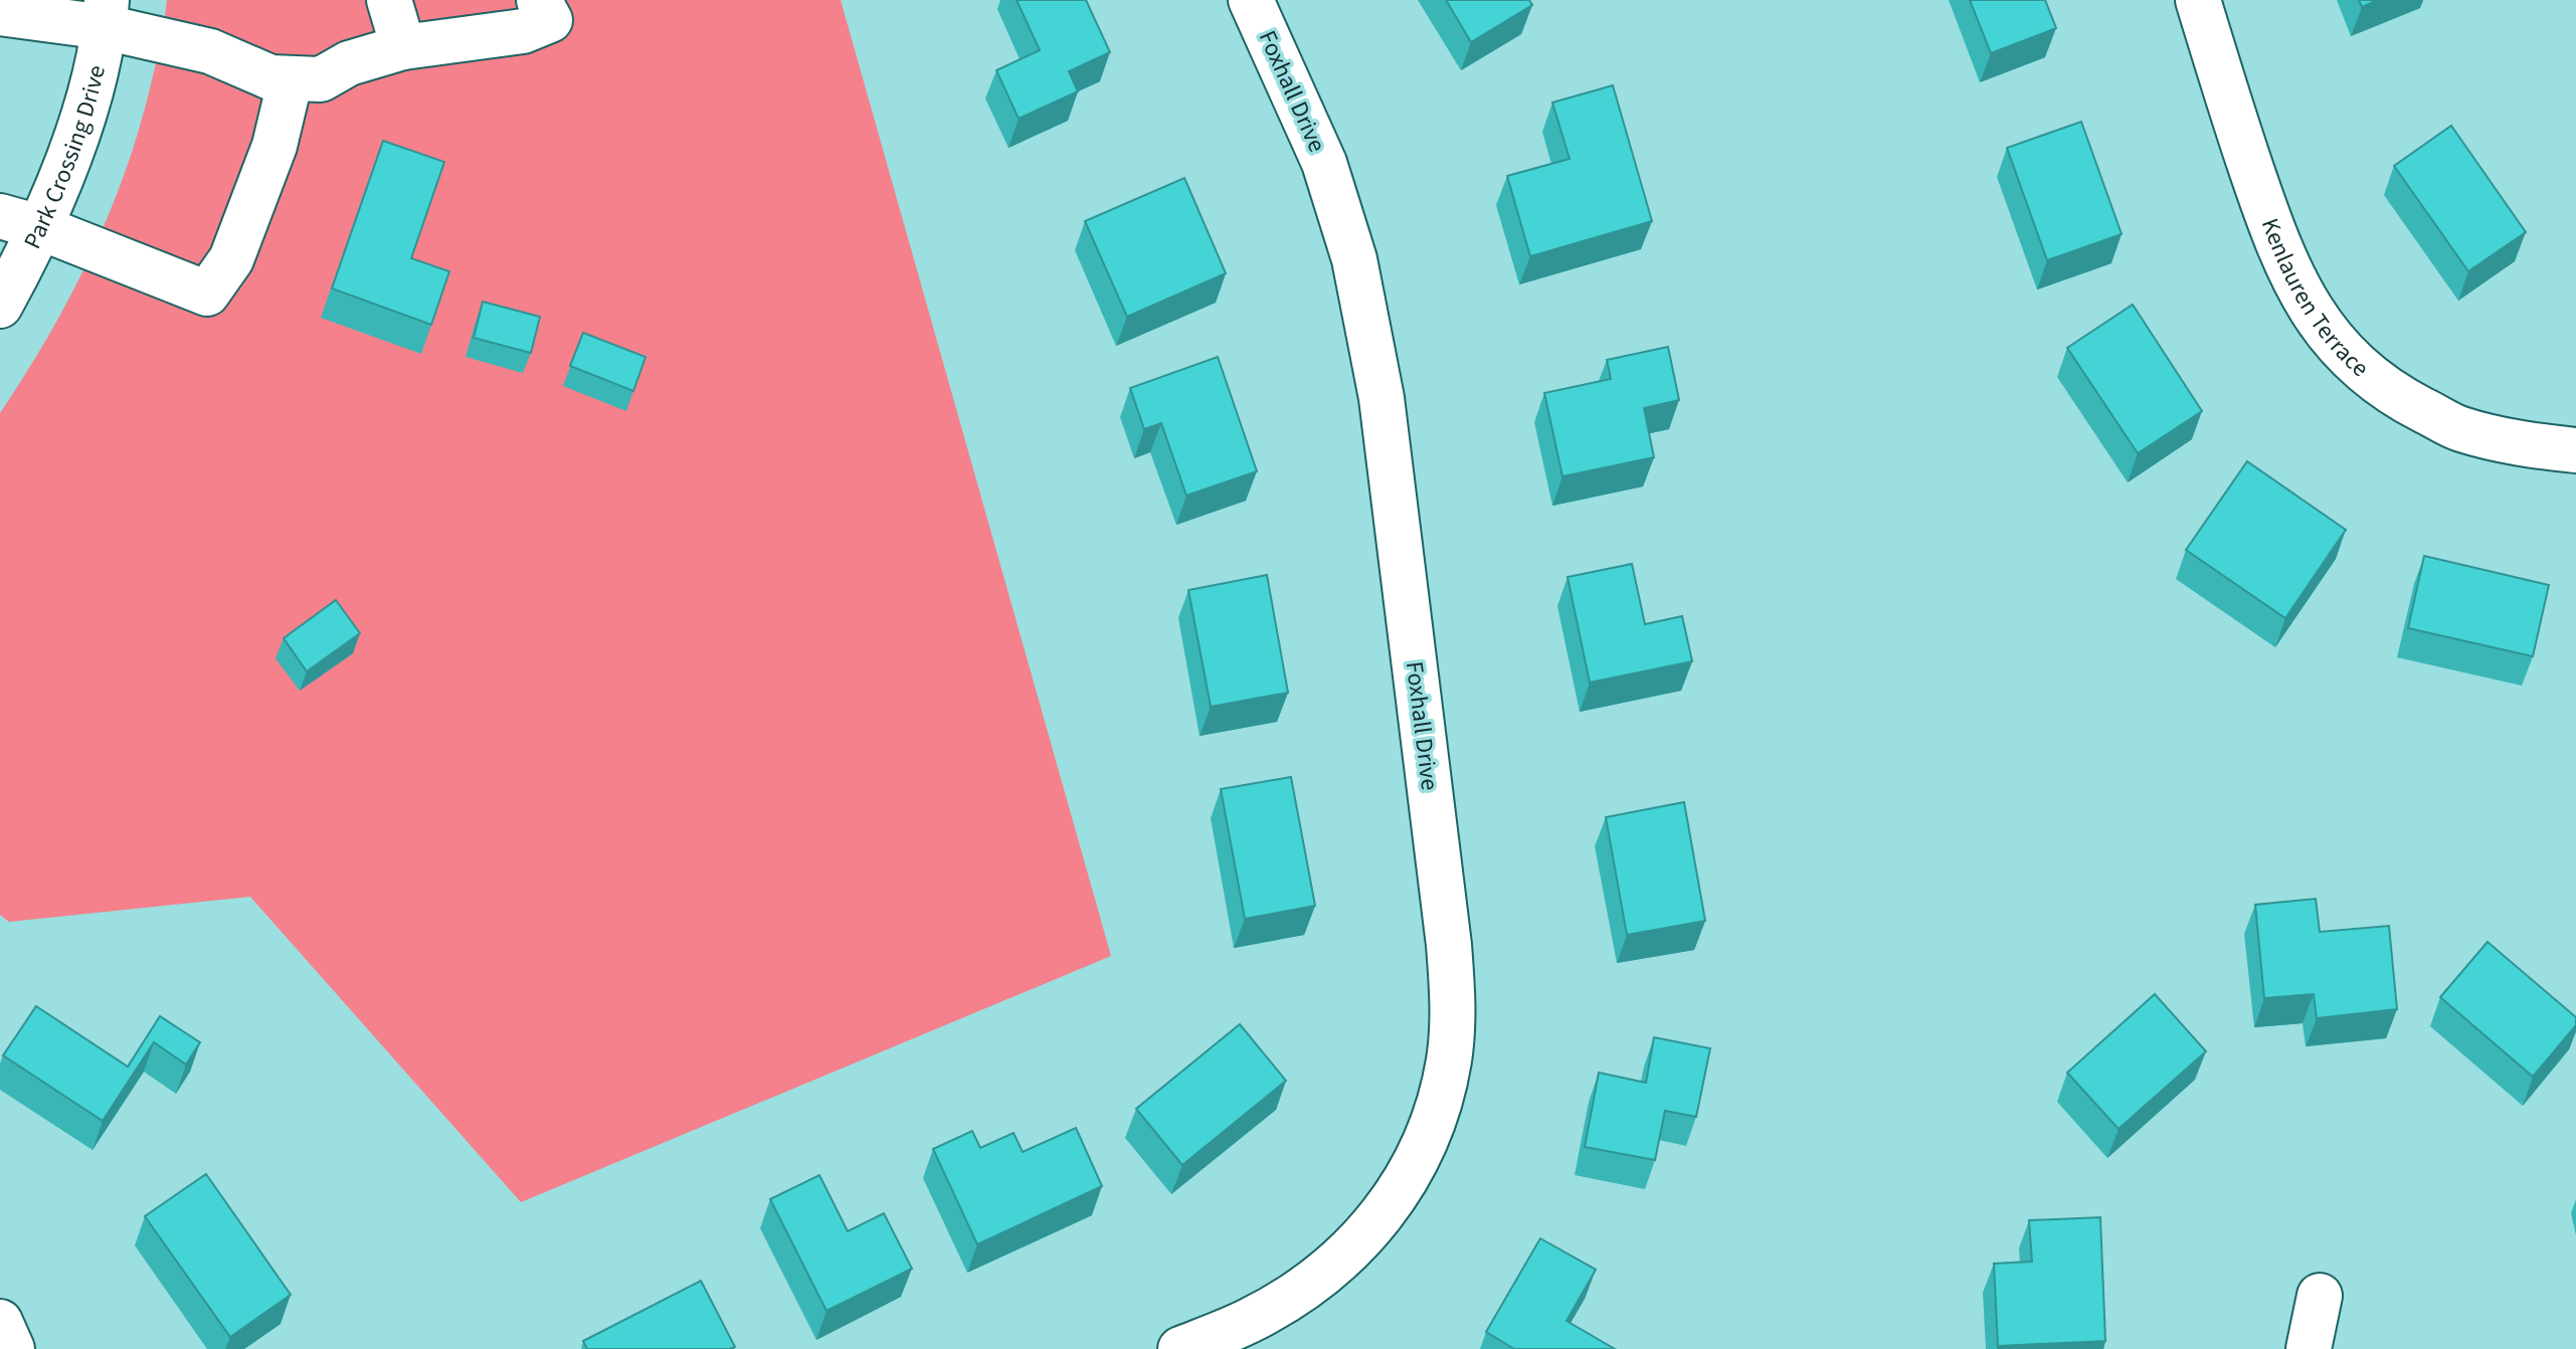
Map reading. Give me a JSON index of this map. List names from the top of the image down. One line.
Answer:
{"streets":{"street":["Foxhall Drive","Park Crossing Drive","Kenlauren Terrace"]}}
